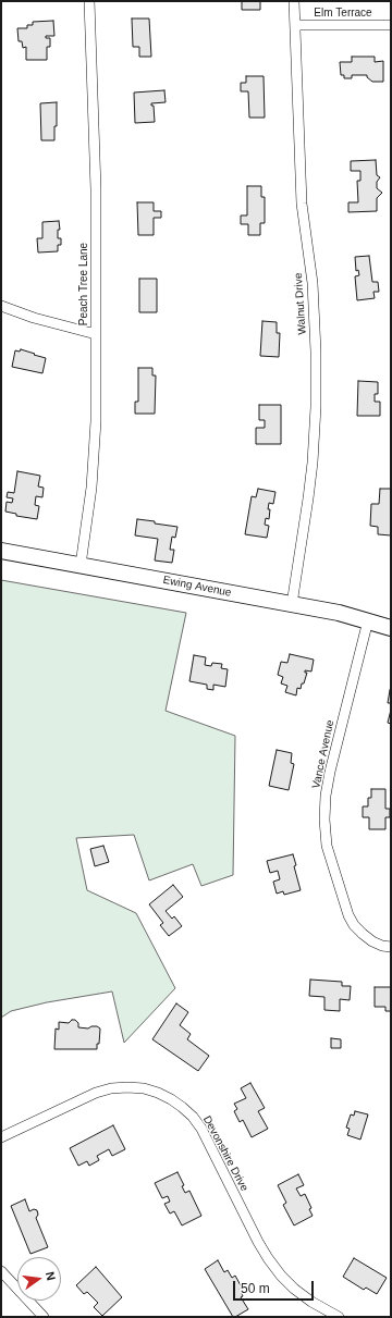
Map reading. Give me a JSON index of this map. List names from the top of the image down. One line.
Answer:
{"streets":{"main road":["Ewing Avenue"],"street":["Elm Terrace","Peach Tree Lane","Walnut Drive","Vance Avenue","Devonshire Drive"]},"crossings":[["Elm Terrace","Walnut Drive"],["Peach Tree Lane","Ewing Avenue"],["Walnut Drive","Ewing Avenue"],["Ewing Avenue","Vance Avenue"]],"scale_bar":"50 m","north":"right"}
